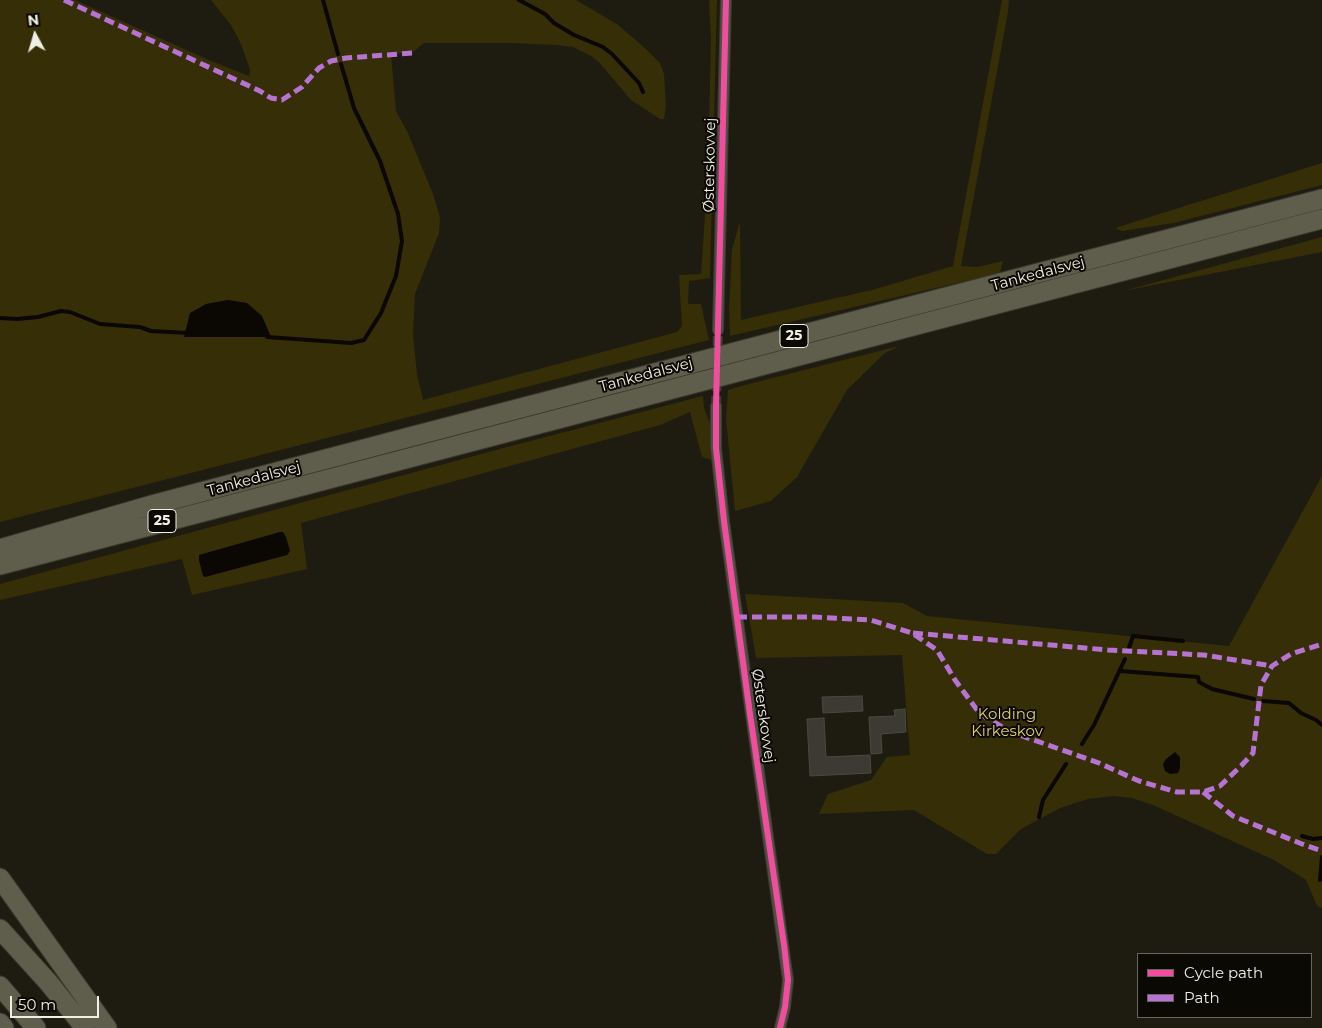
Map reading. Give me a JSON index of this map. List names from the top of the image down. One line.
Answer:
{"streets":{"highway":["Tankedalsvej","25"],"street":["Østerskovvej"]},"parks":["Kolding Kirkeskov"],"legend":["Cycle path","Path"],"scale_bar":"50 m","north":"top"}
